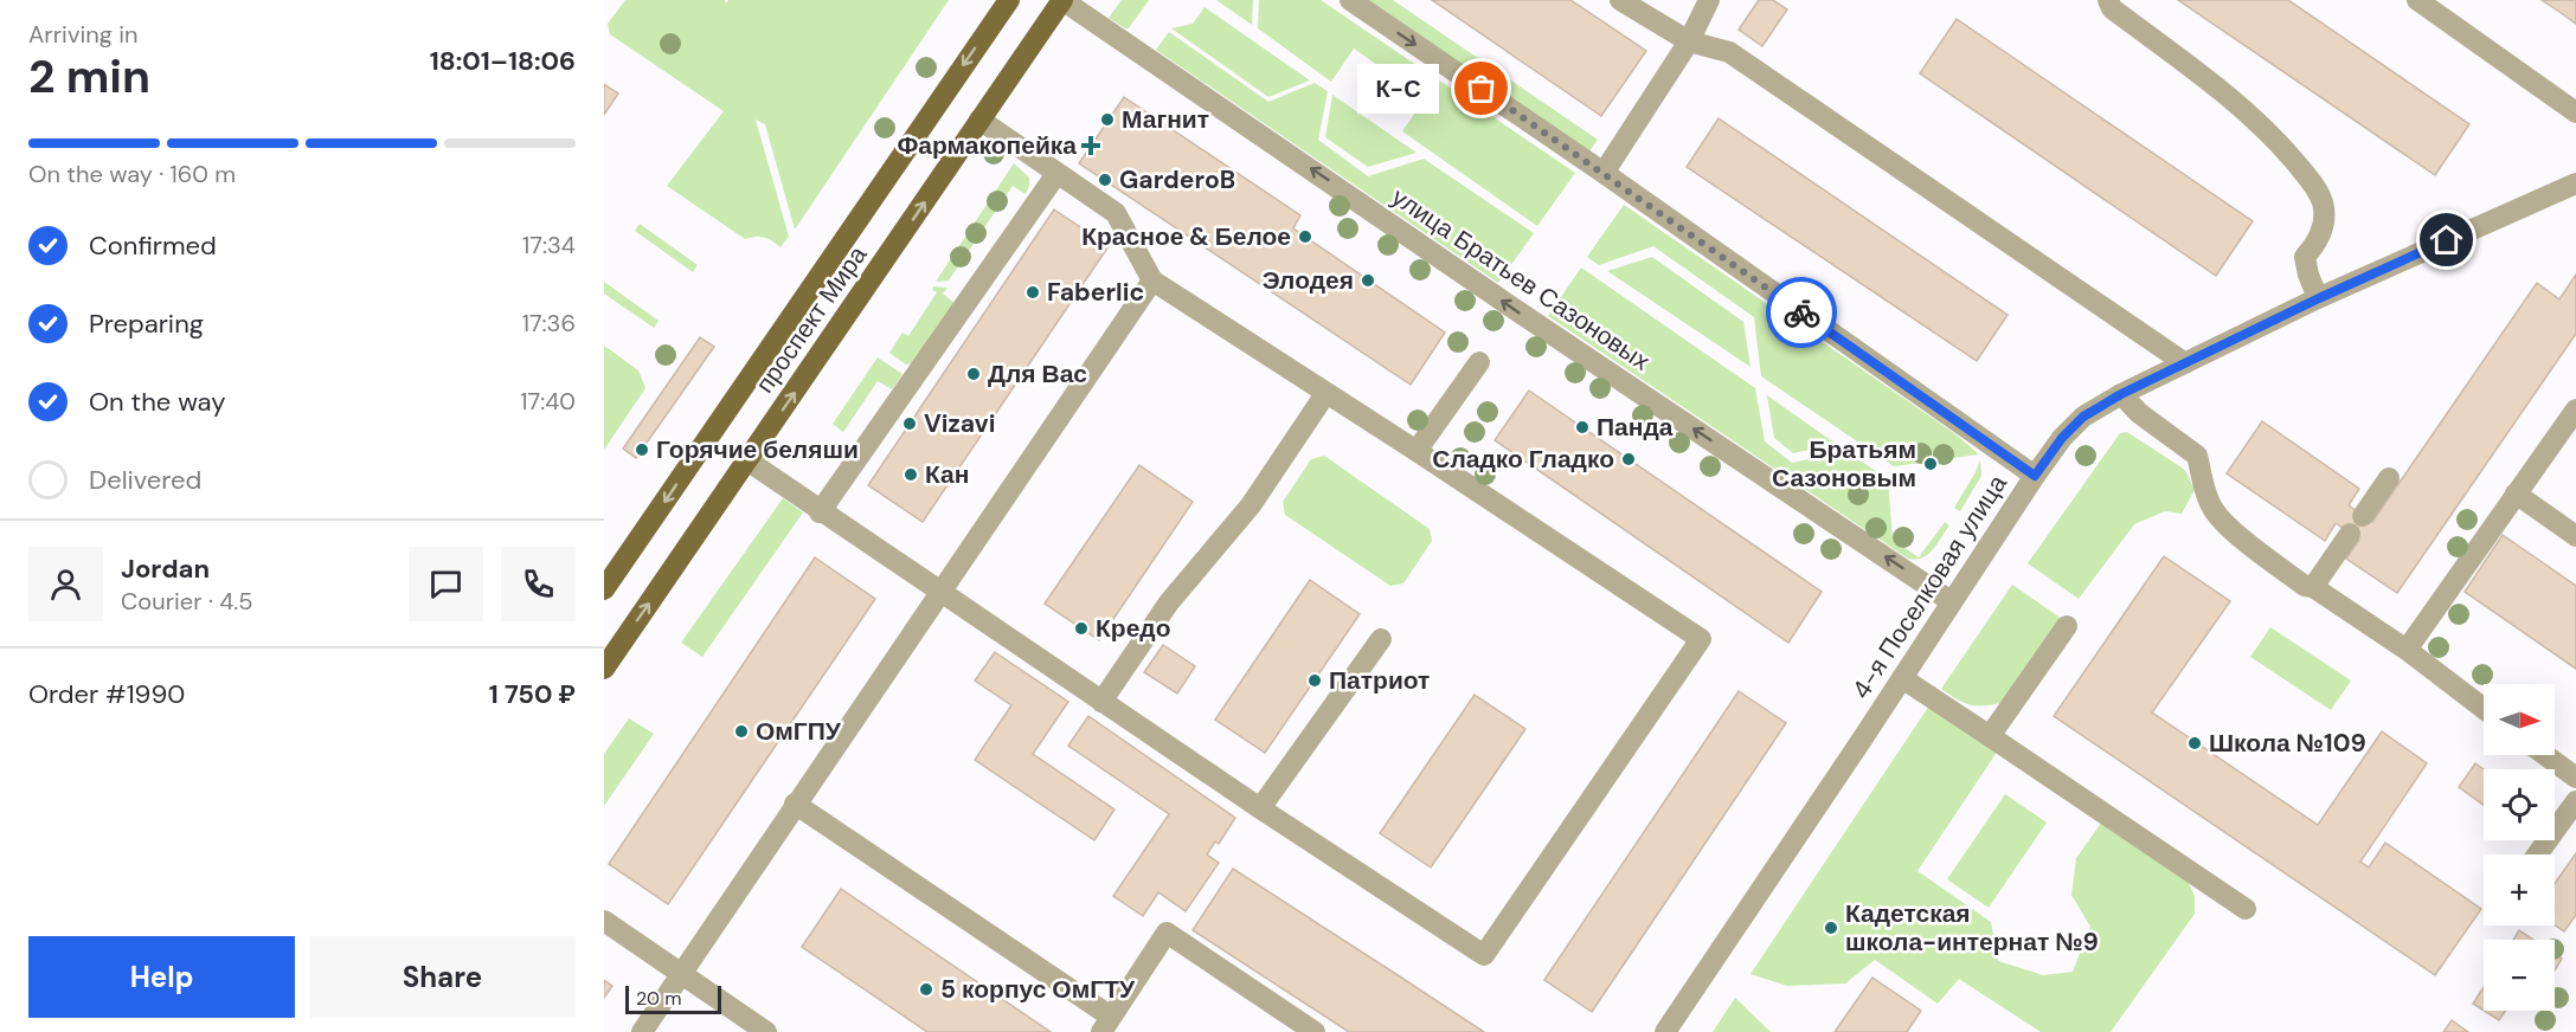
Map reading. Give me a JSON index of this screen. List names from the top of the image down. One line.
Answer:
{"streets":{"main road":["проспект Мира"],"street":["улица Братьев Сазоновых","4-я Поселковая улица"]},"crossings":[["улица Братьев Сазоновых","проспект Мира"],["улица Братьев Сазоновых","4-я Поселковая улица"]],"places":{"other":["К-С","Магнит","GarderoB","Красное & Белое","Элодея","Faberlic","Для Вас","Vizavi","Панда","Горячие беляши","Сладко Гладко","Братьям Сазоновым","Кан","Кредо","Патриот","ОмГПУ","Школа №109","Кадетская школа-интернат №9","5 корпус ОмГТУ"],"health":["Фармакопейка"]},"scale_bar":"20 m","north":"right","page":{"heading":["2 min","Arriving in","18:01–18:06"],"panel":["Jordan","Courier · 4.5","Order #1990","1 750 ₽"],"bubble":"К-С","bar":"On the way · 160 m","list":[["Confirmed","17:34"],["Preparing","17:36"],["On the way","17:40"],"Delivered"],"map_buttons":["+","−"],"buttons":["Help","Share"],"scale":"20 m"}}
